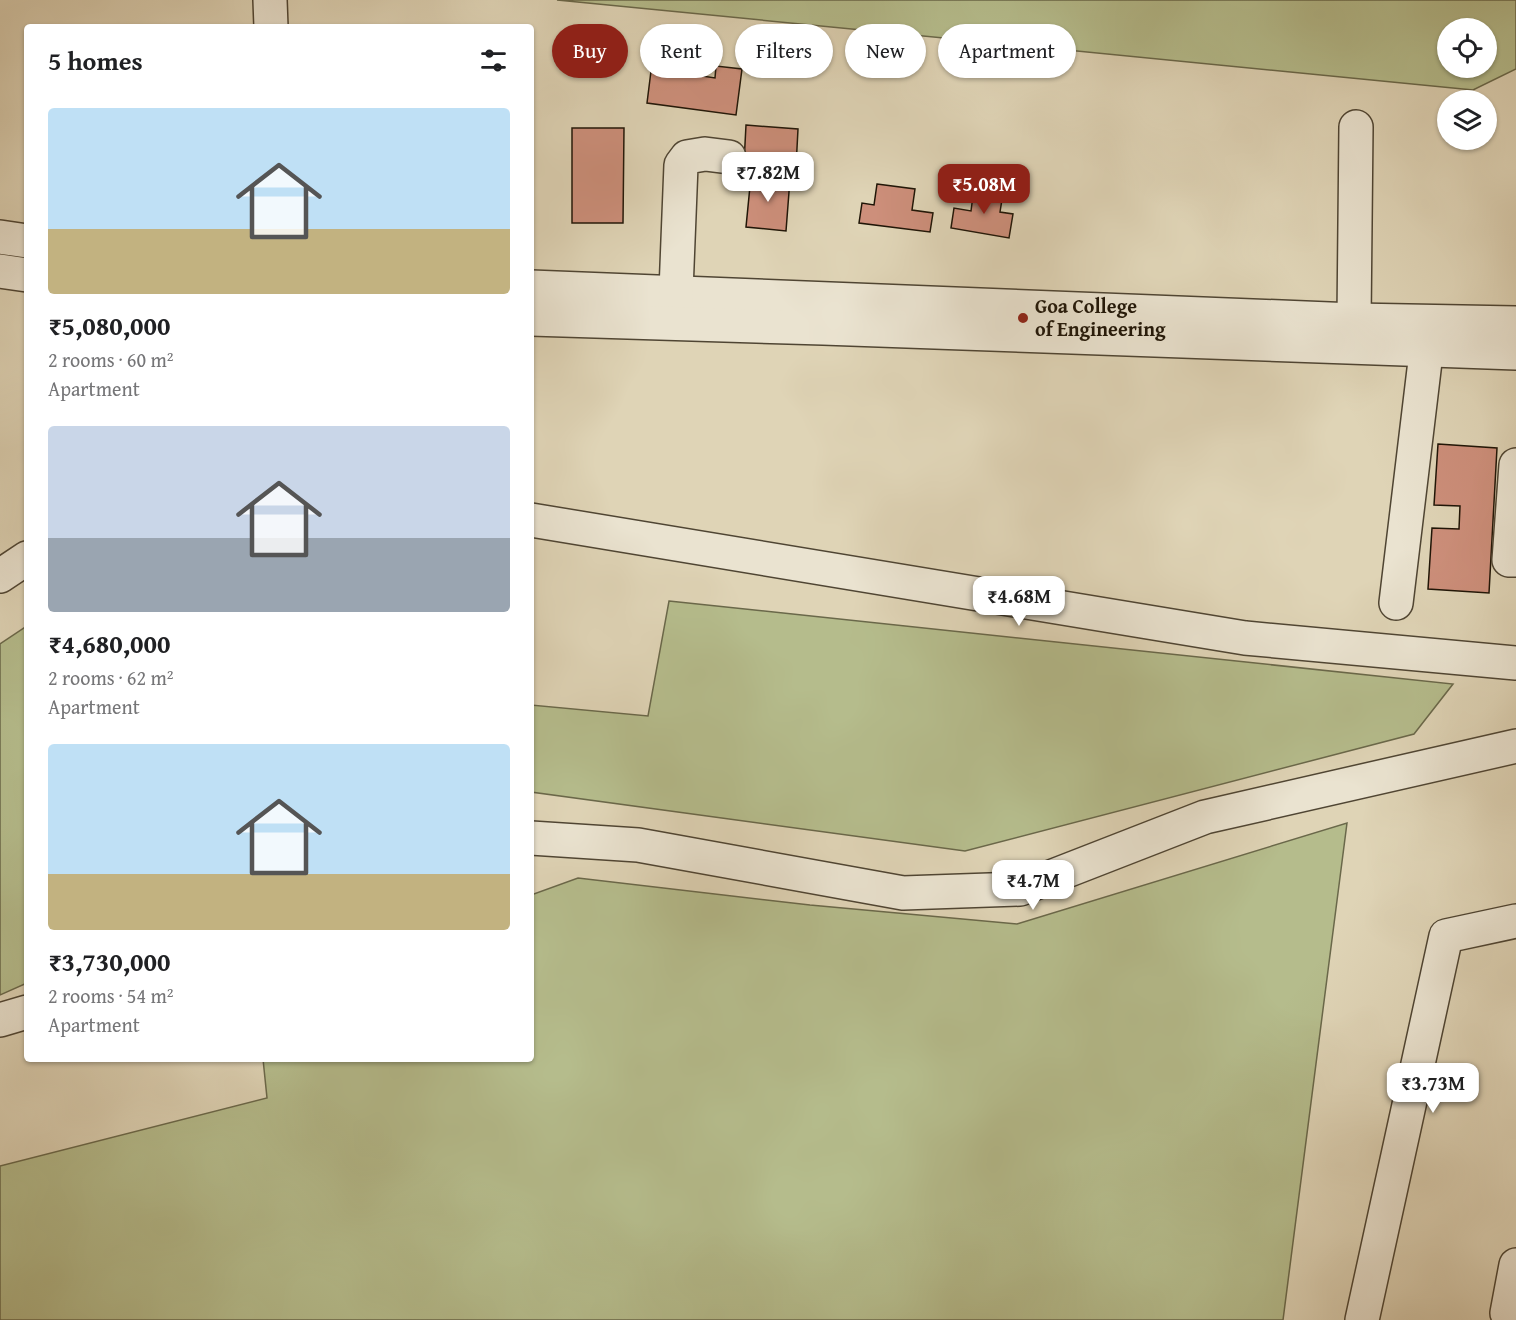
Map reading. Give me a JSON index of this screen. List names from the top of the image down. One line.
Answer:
{"places":["Goa College of Engineering"],"page":{"chip":["Buy","Rent","Filters","New","Apartment"],"heading":"5 homes","list":[{"name":"₹5,080,000","note":"2 rooms · 60 m² · Apartment"},{"name":"₹4,680,000","note":"2 rooms · 62 m² · Apartment"},{"name":"₹3,730,000","note":"2 rooms · 54 m² · Apartment"}],"price":["₹7.82M","₹5.08M","₹4.68M","₹4.7M","₹3.73M"]}}
